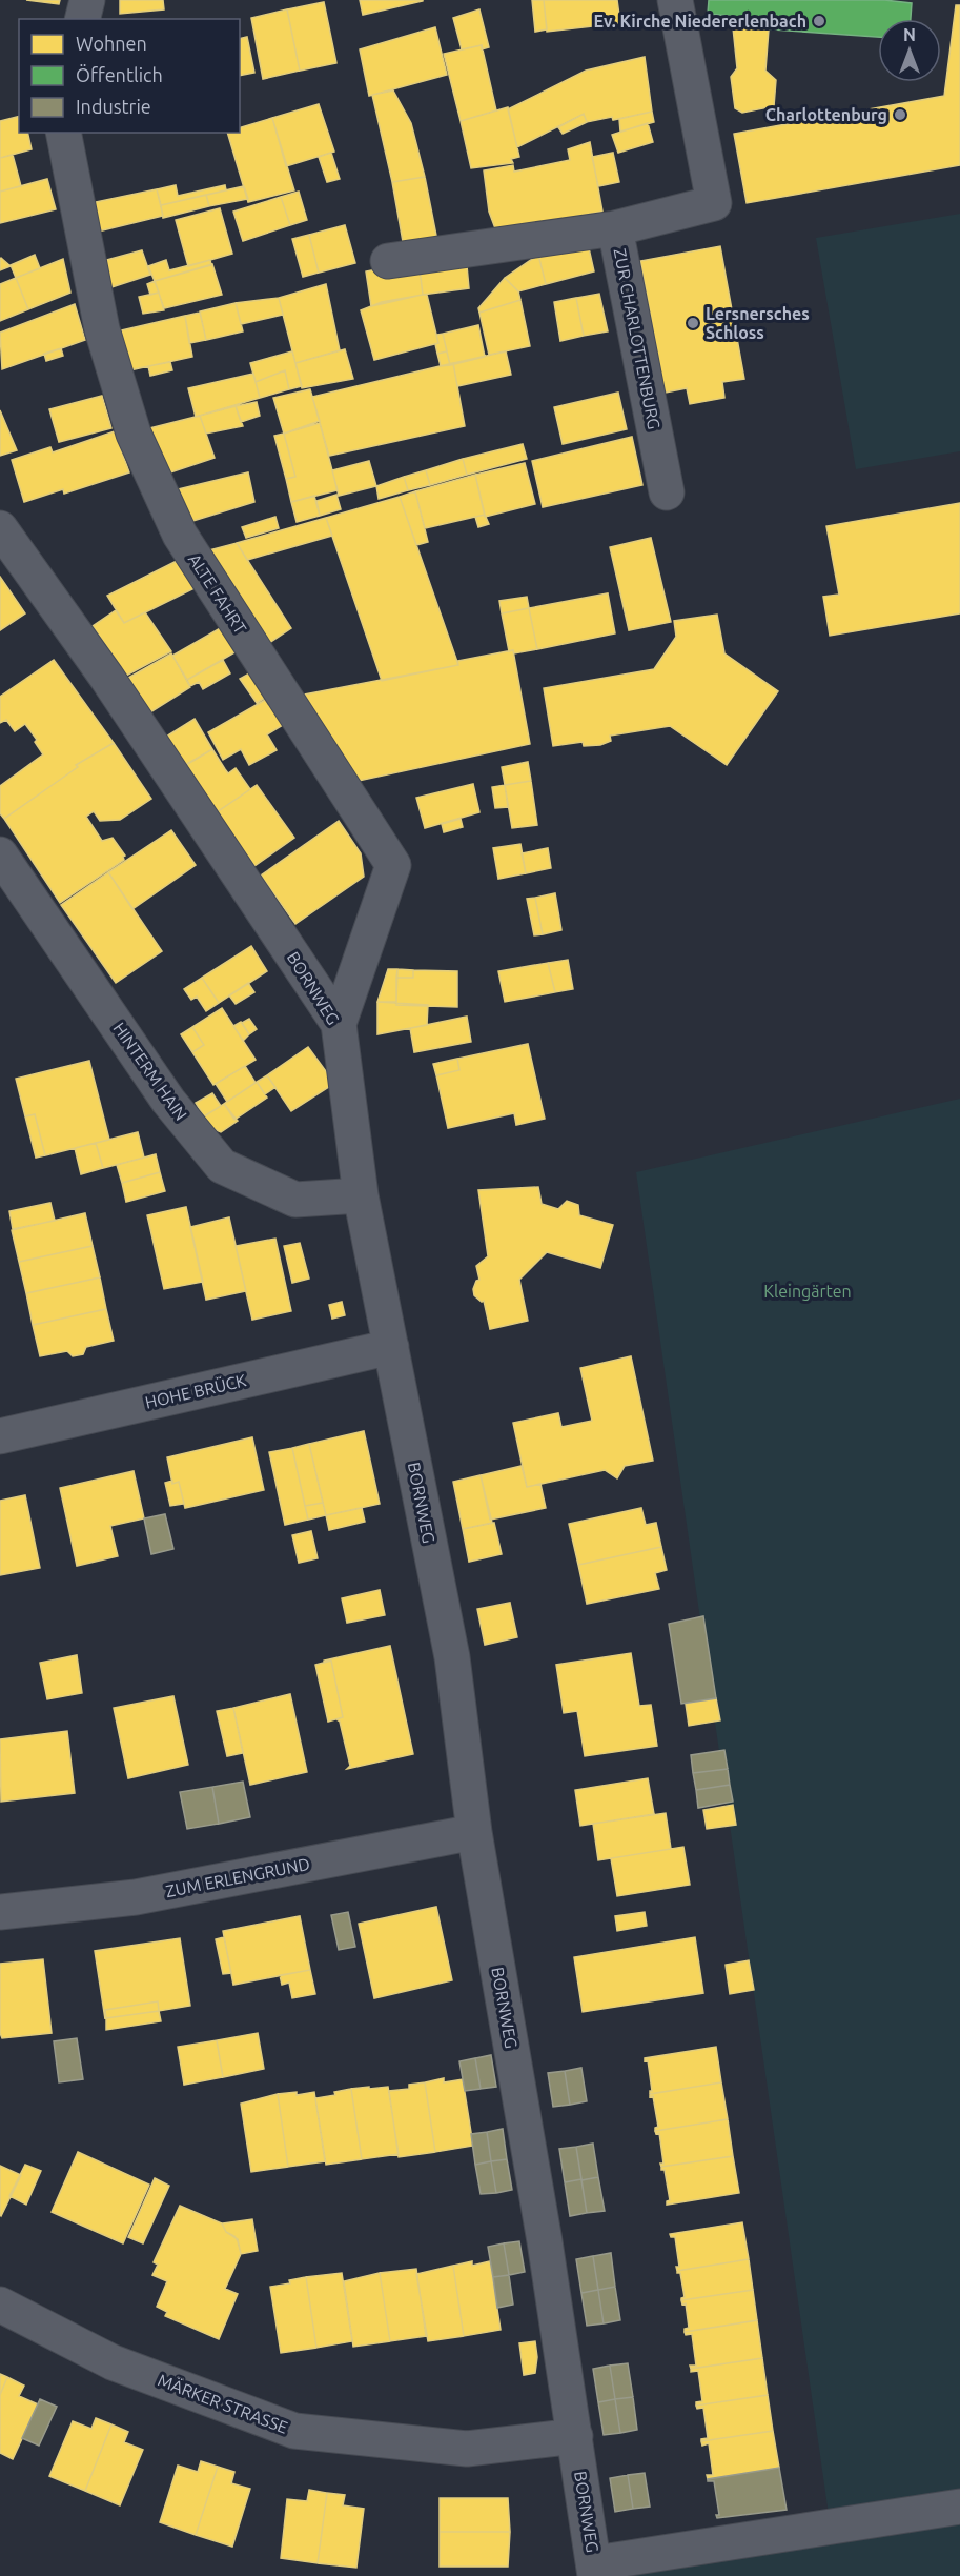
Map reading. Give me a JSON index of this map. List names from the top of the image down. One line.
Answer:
{"streets":{"street":["ZUR CHARLOTTENBURG","ALTE FAHRT","BORNWEG","HINTERM HAIN","HOHE BRÜCK","ZUM ERLENGRUND","MÄRKER STRASSE"]},"crossings":[["ALTE FAHRT","BORNWEG"],["BORNWEG","HINTERM HAIN"],["BORNWEG","HOHE BRÜCK"],["BORNWEG","ZUM ERLENGRUND"],["BORNWEG","MÄRKER STRASSE"]],"parks":["Kleingärten"],"places":["Ev. Kirche Niedererlenbach","Charlottenburg","Lersnersches Schloss"],"legend":["Wohnen","Öffentlich","Industrie"],"north":"top"}
